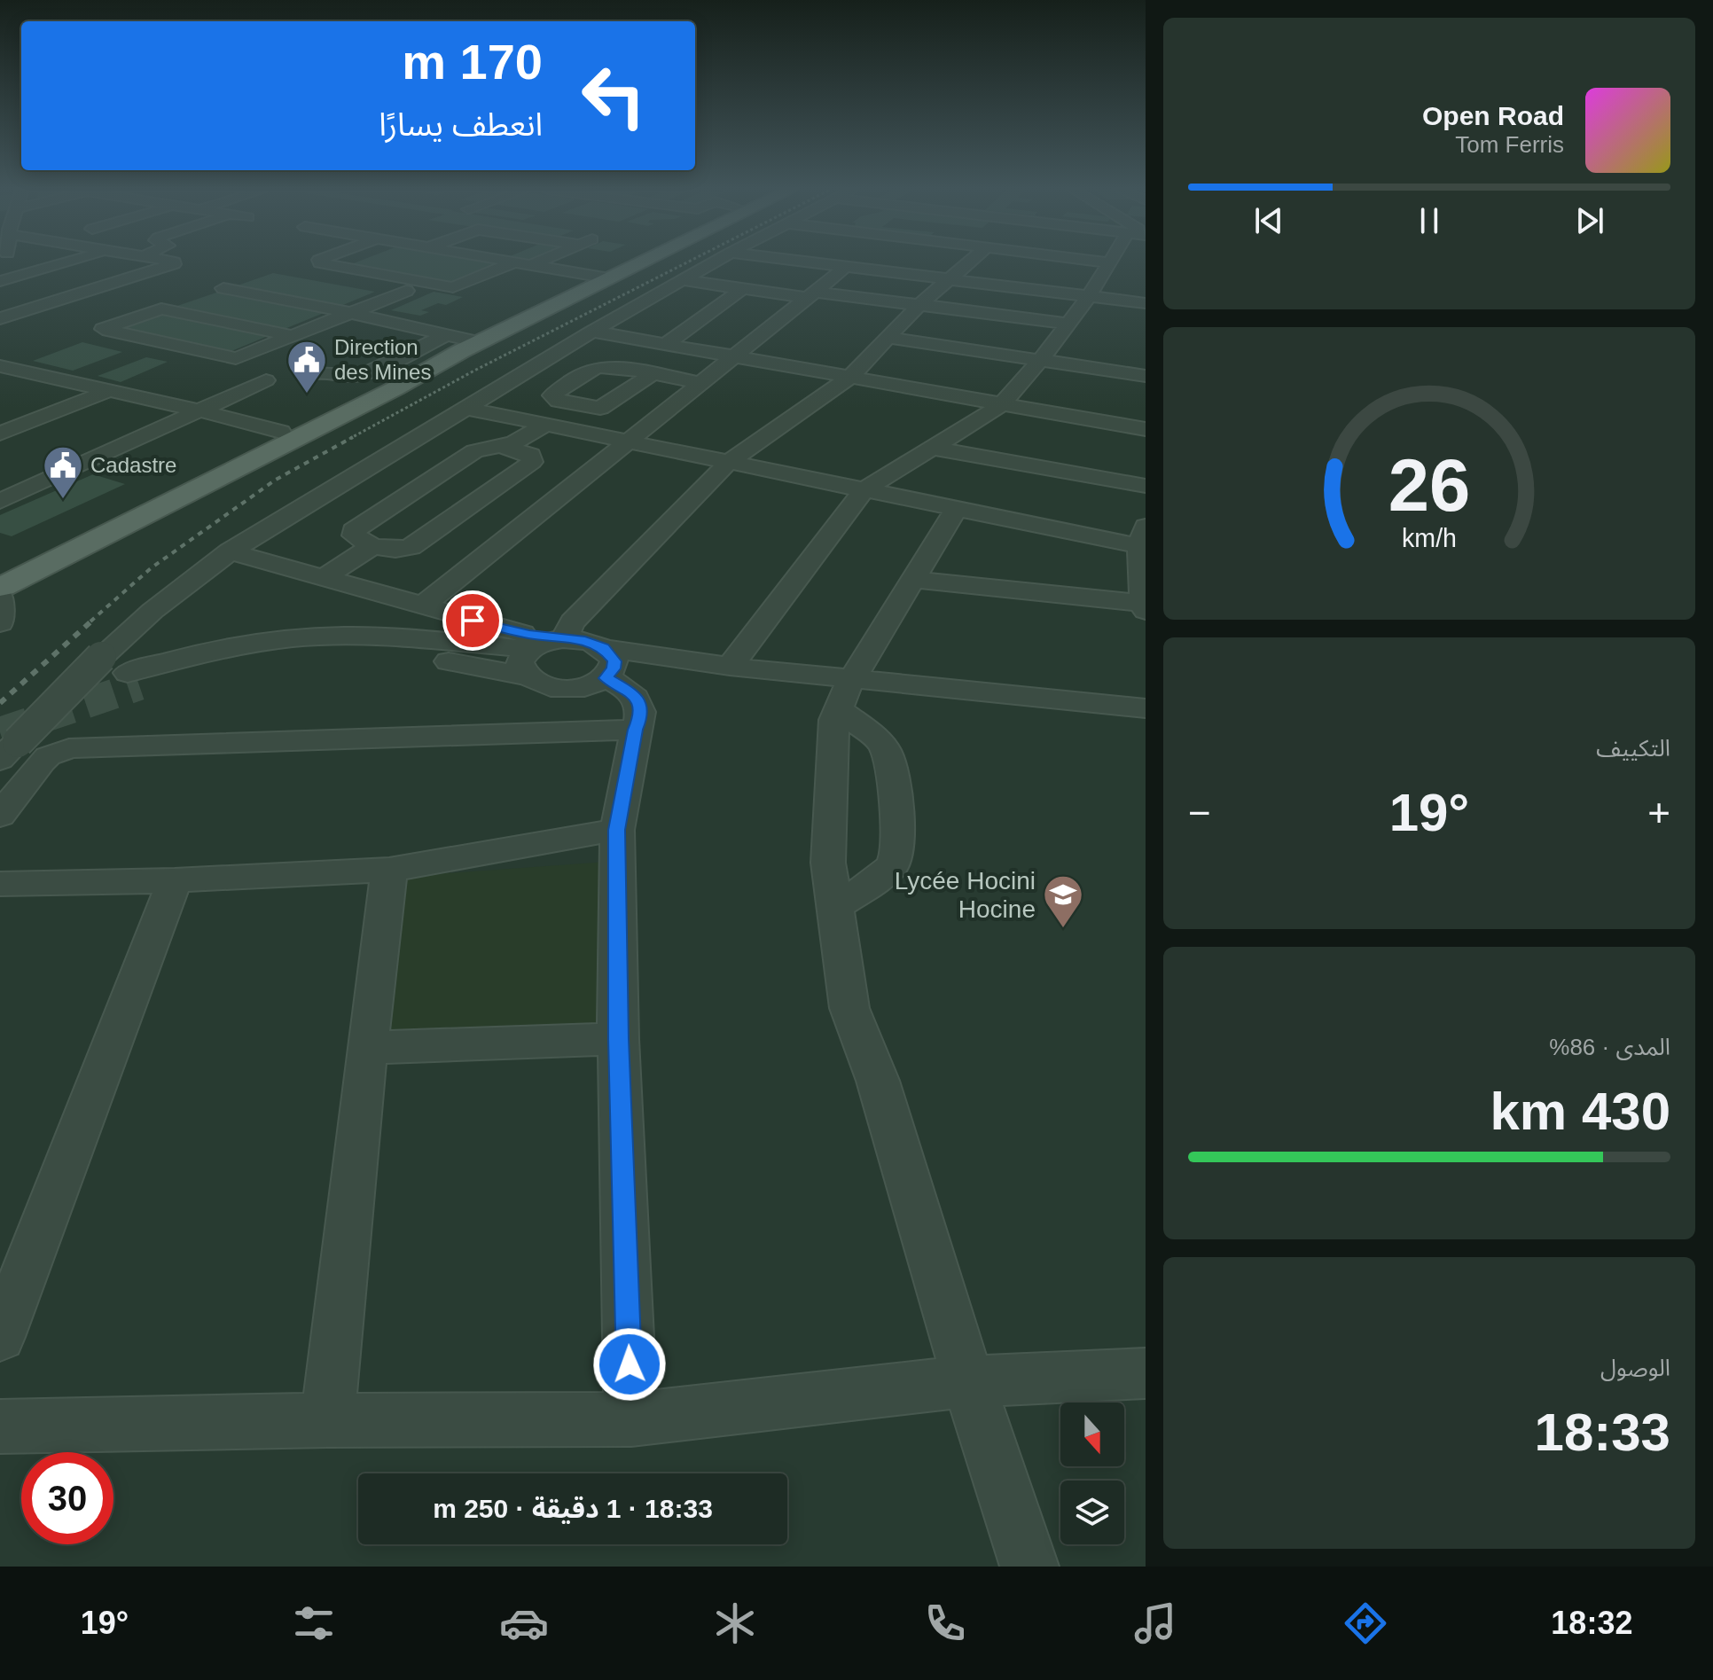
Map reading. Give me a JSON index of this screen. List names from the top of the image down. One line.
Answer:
{"places":{"public building":["Direction des Mines","Cadastre"],"school or university":["Lycée Hocini Hocine"]},"north":"bottom","page":{"turn":["170 m","انعطف يسارًا"],"song":["Open Road","Tom Ferris"],"tile":["التكييف",["المدى · 86%","430 km"],["الوصول","18:33"]],"heat":["−","19°","+"],"limit":"30","trip":"18:33 · 1 دقيقة · 250 m","tabs":["18:32","19°"],"gauge":["26","km/h"]}}
